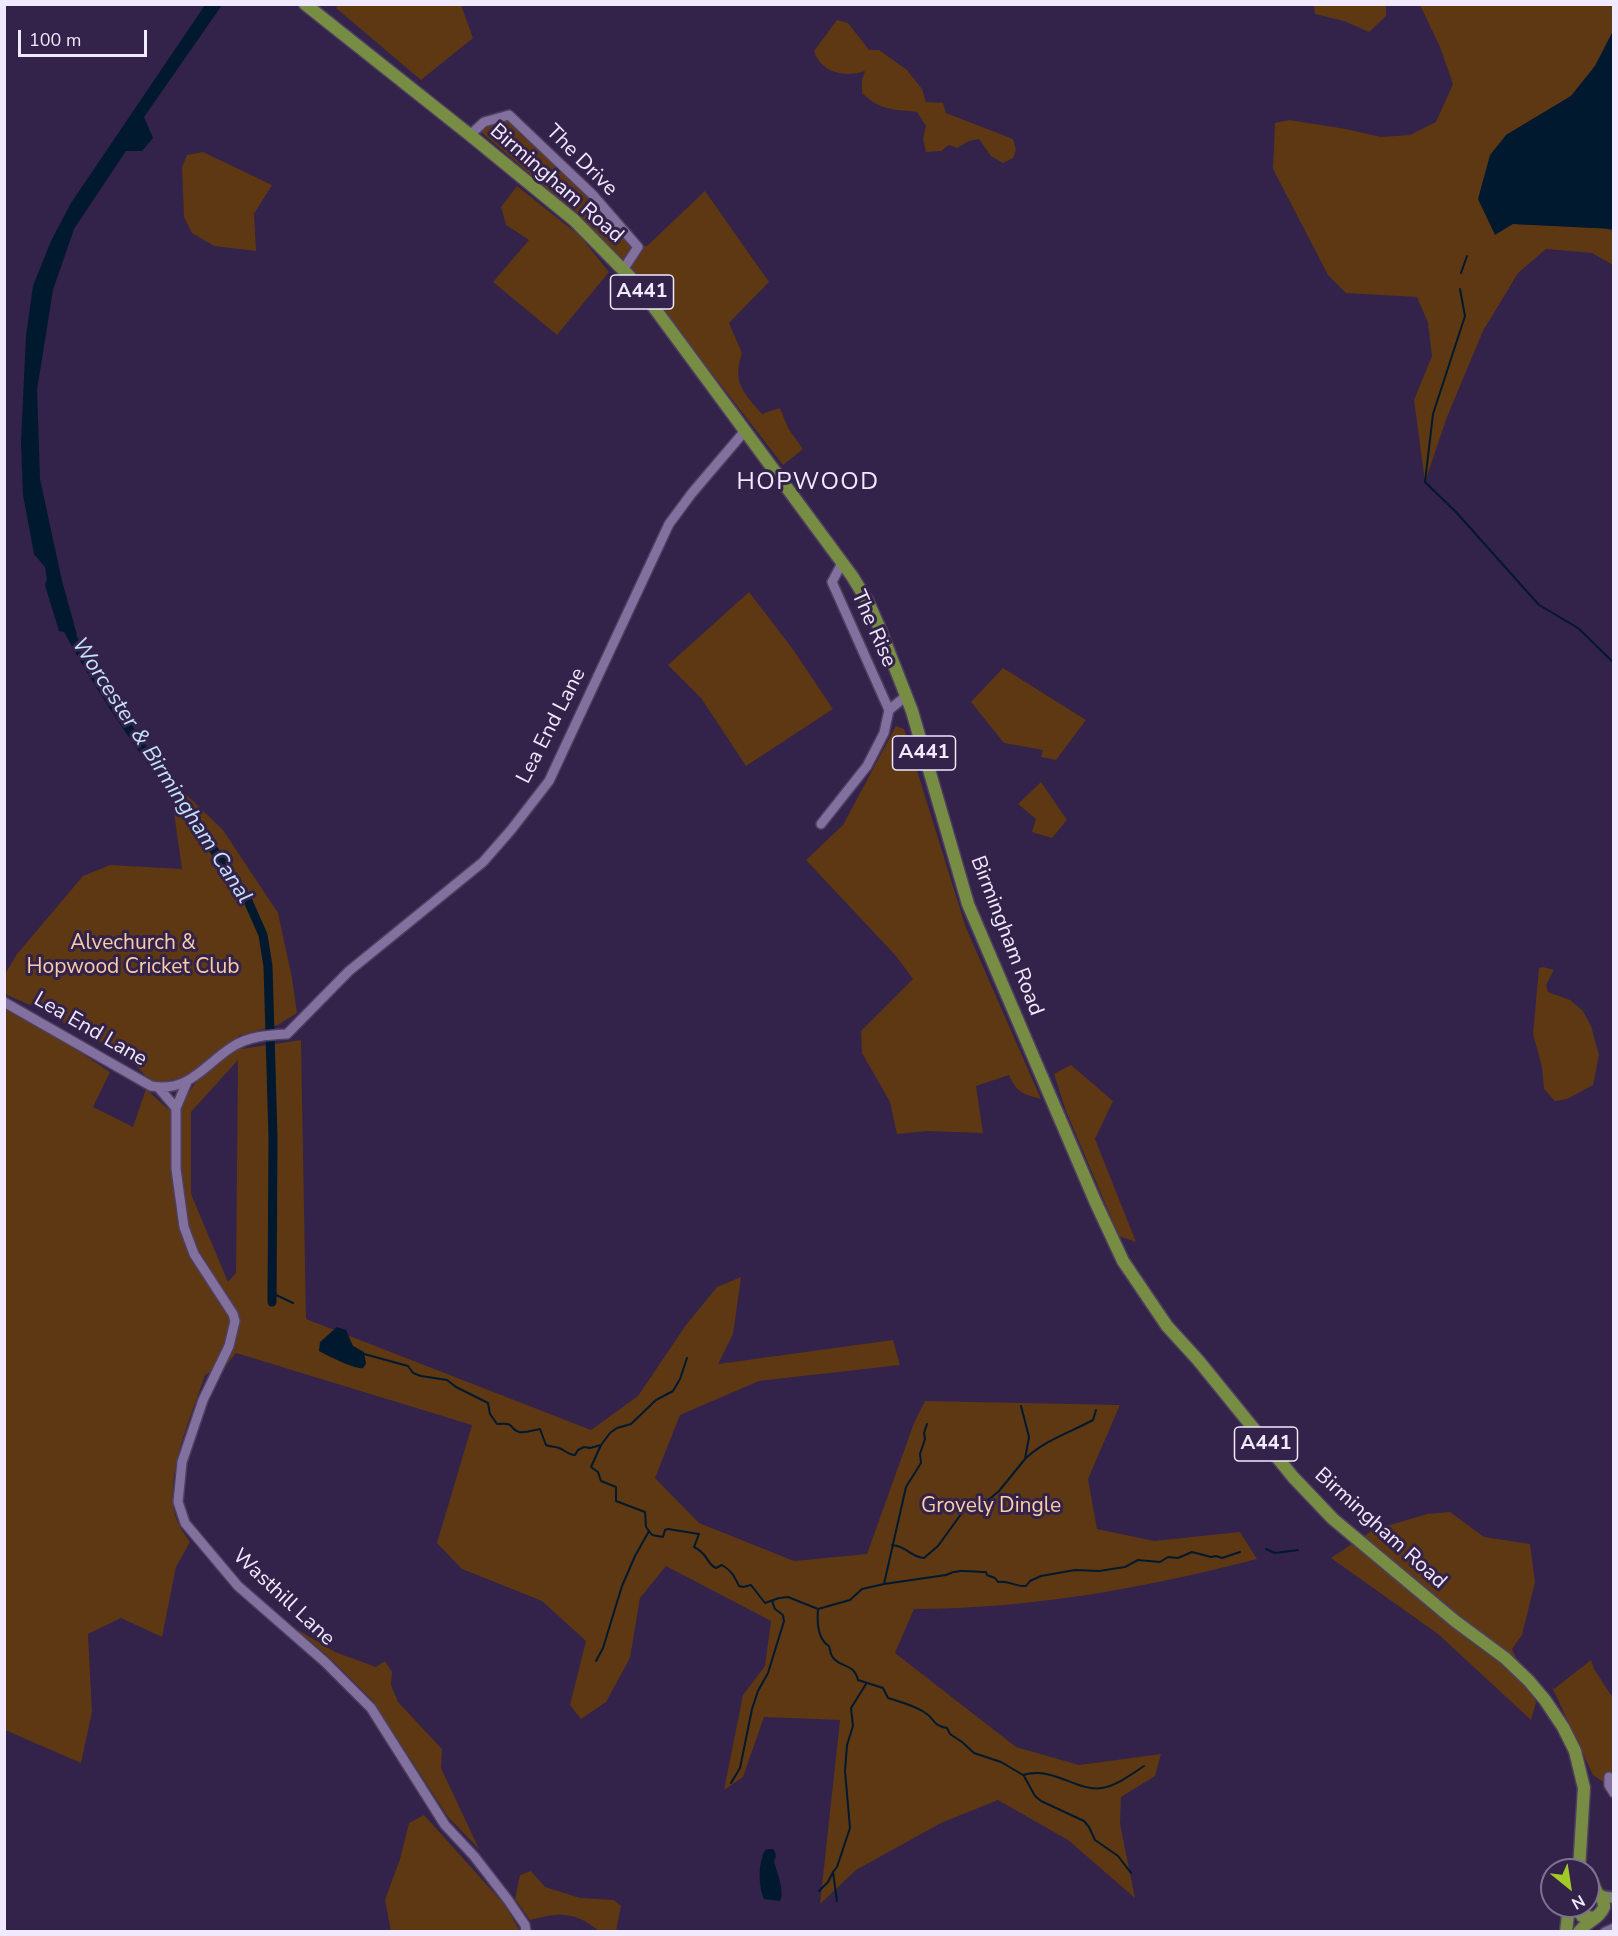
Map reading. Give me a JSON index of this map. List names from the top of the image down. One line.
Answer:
{"streets":{"highway":["Birmingham Road","A441"],"street":["The Drive","The Rise","Lea End Lane","Wasthill Lane"]},"crossings":[["The Drive","Birmingham Road"],["Birmingham Road","The Rise"],["Birmingham Road","Lea End Lane"],["Lea End Lane","Wasthill Lane"]],"districts":["HOPWOOD"],"water":["Worcester & Birmingham Canal"],"parks":["Alvechurch & Hopwood Cricket Club","Grovely Dingle"],"scale_bar":"100 m","north":"bottom right"}
